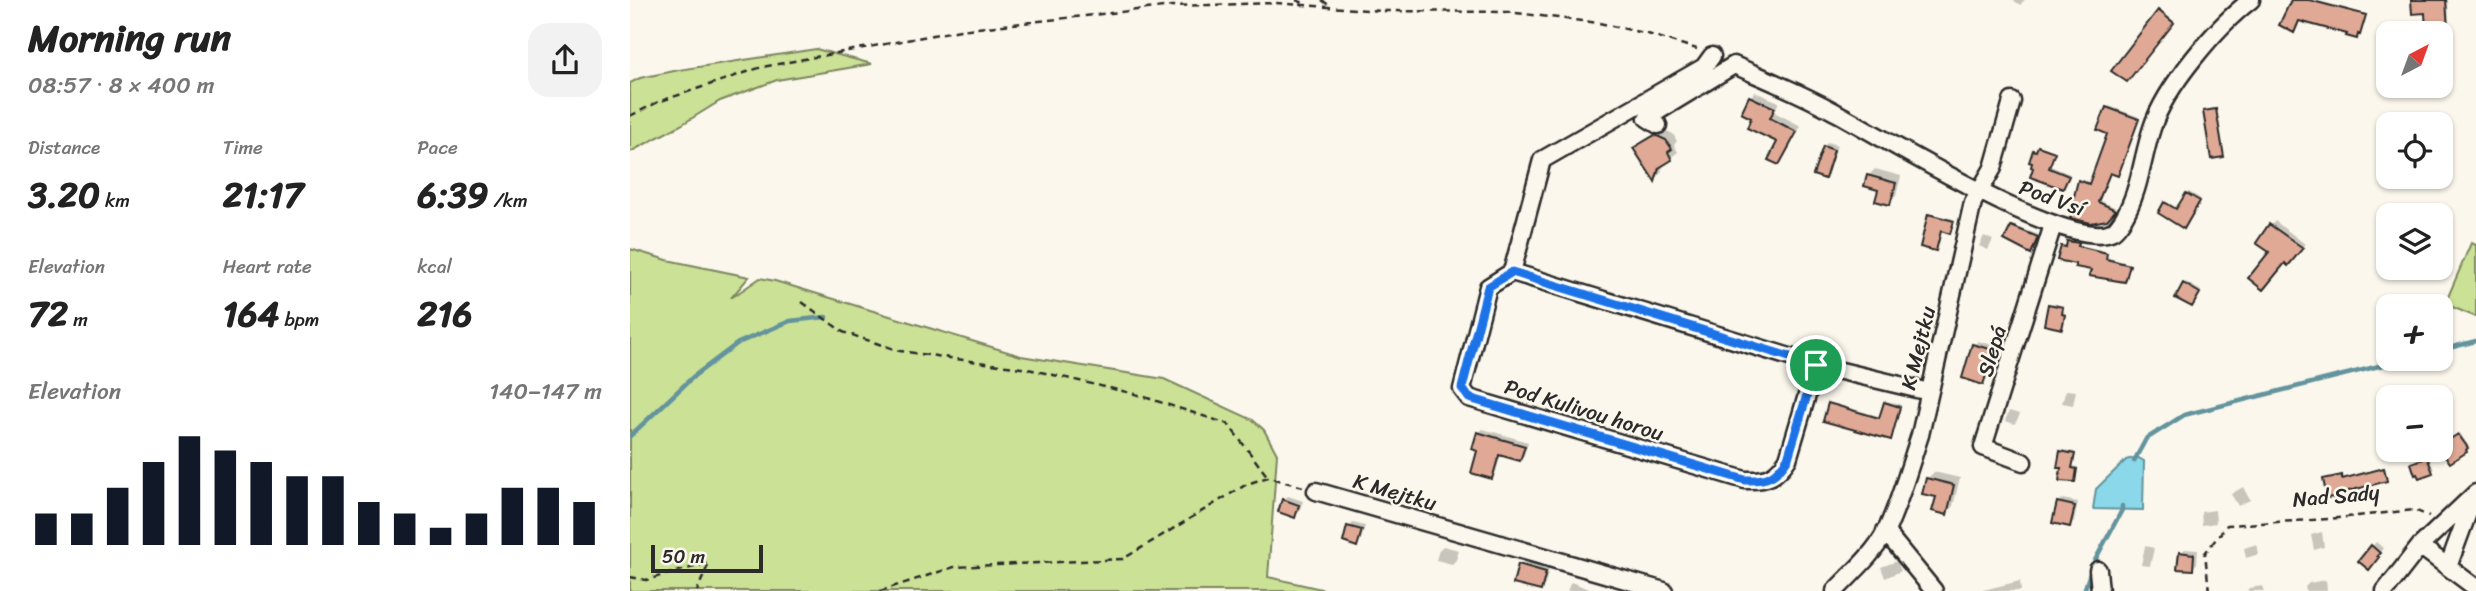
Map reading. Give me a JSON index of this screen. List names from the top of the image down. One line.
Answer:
{"streets":{"street":["Pod Vsí","K Mejtku","Slepá","Pod Kulivou horou"],"path":["Nad Sady"]},"crossings":[["Pod Vsí","K Mejtku"],["Pod Vsí","Slepá"]],"scale_bar":"50 m","north":"top right","page":{"heading":["Morning run","08:57 · 8 × 400 m"],"map_buttons":["+","−"],"stats":[["Distance","3.20 km"],["Time","21:17"],["Pace","6:39 /km"],["Elevation","72 m"],["Heart rate","164 bpm"],["kcal","216"]],"chart":["Elevation","140–147 m"],"scale":"50 m"}}
